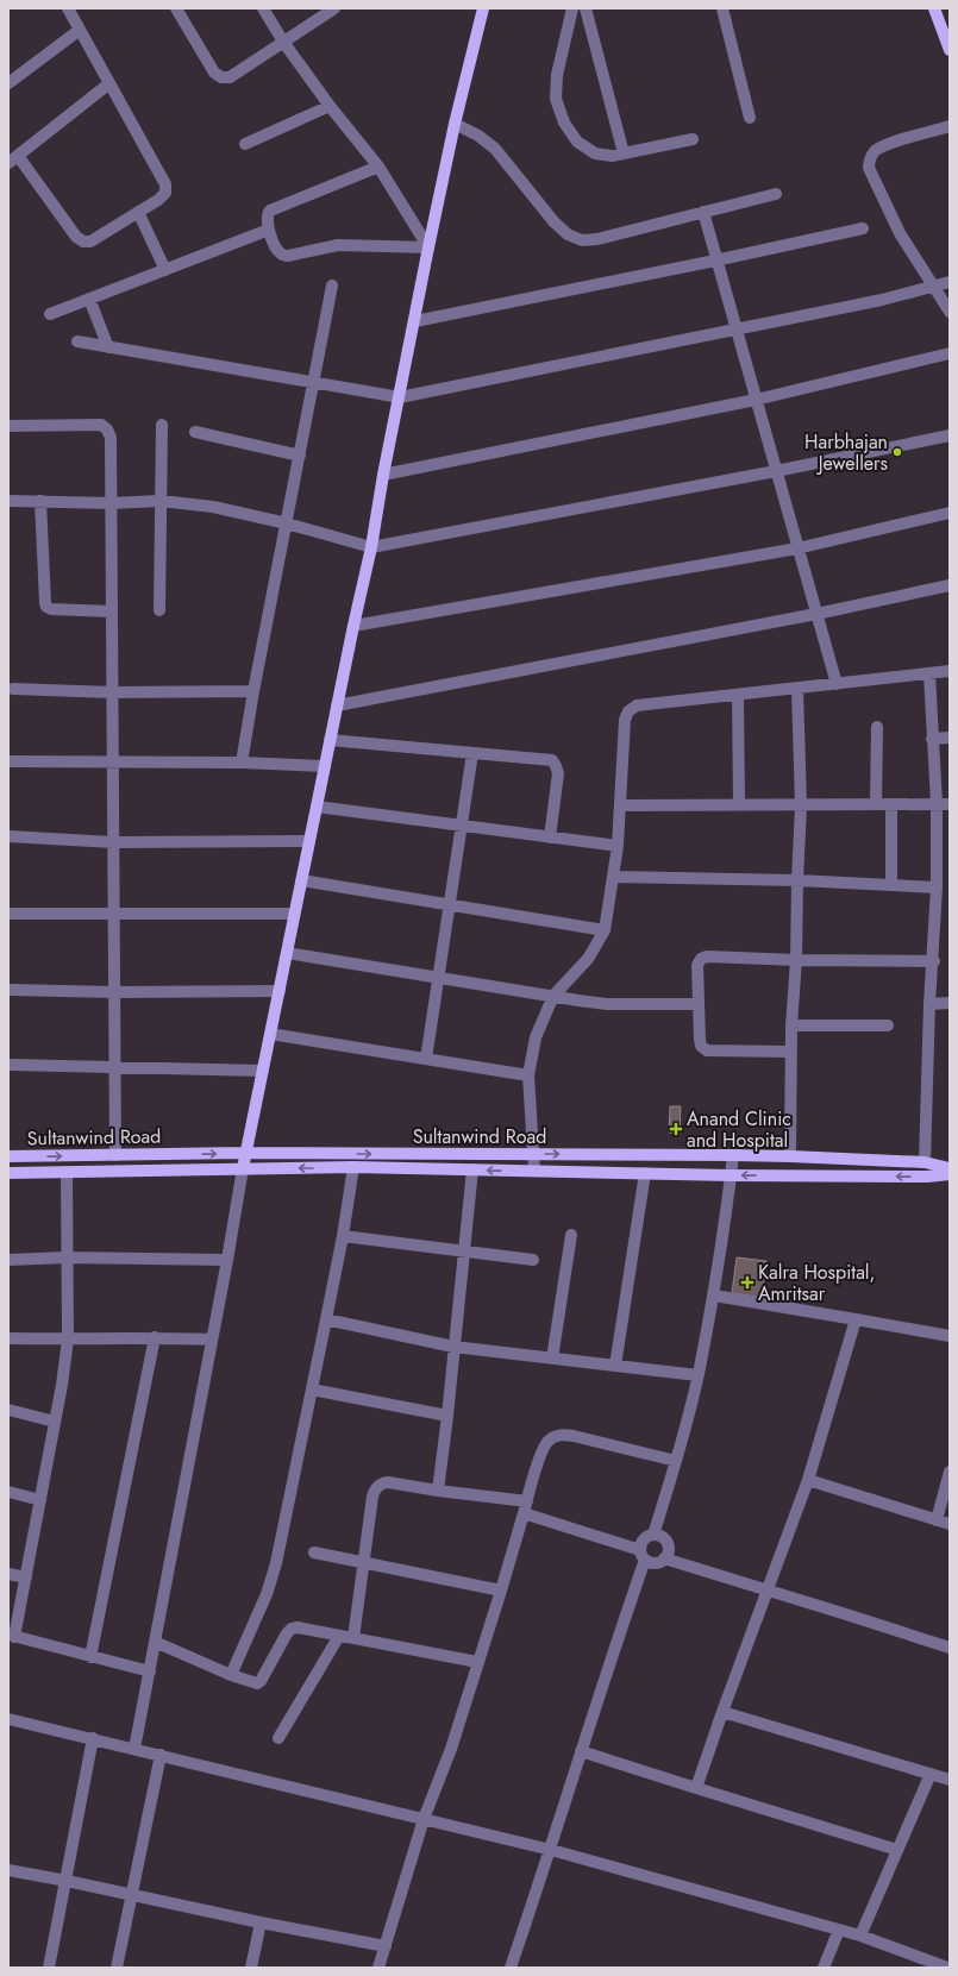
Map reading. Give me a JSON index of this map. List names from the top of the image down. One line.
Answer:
{"streets":{"main road":["Sultanwind Road"]},"places":{"other":["Harbhajan Jewellers"],"health":["Anand Clinic and Hospital","Kalra Hospital, Amritsar"]}}
